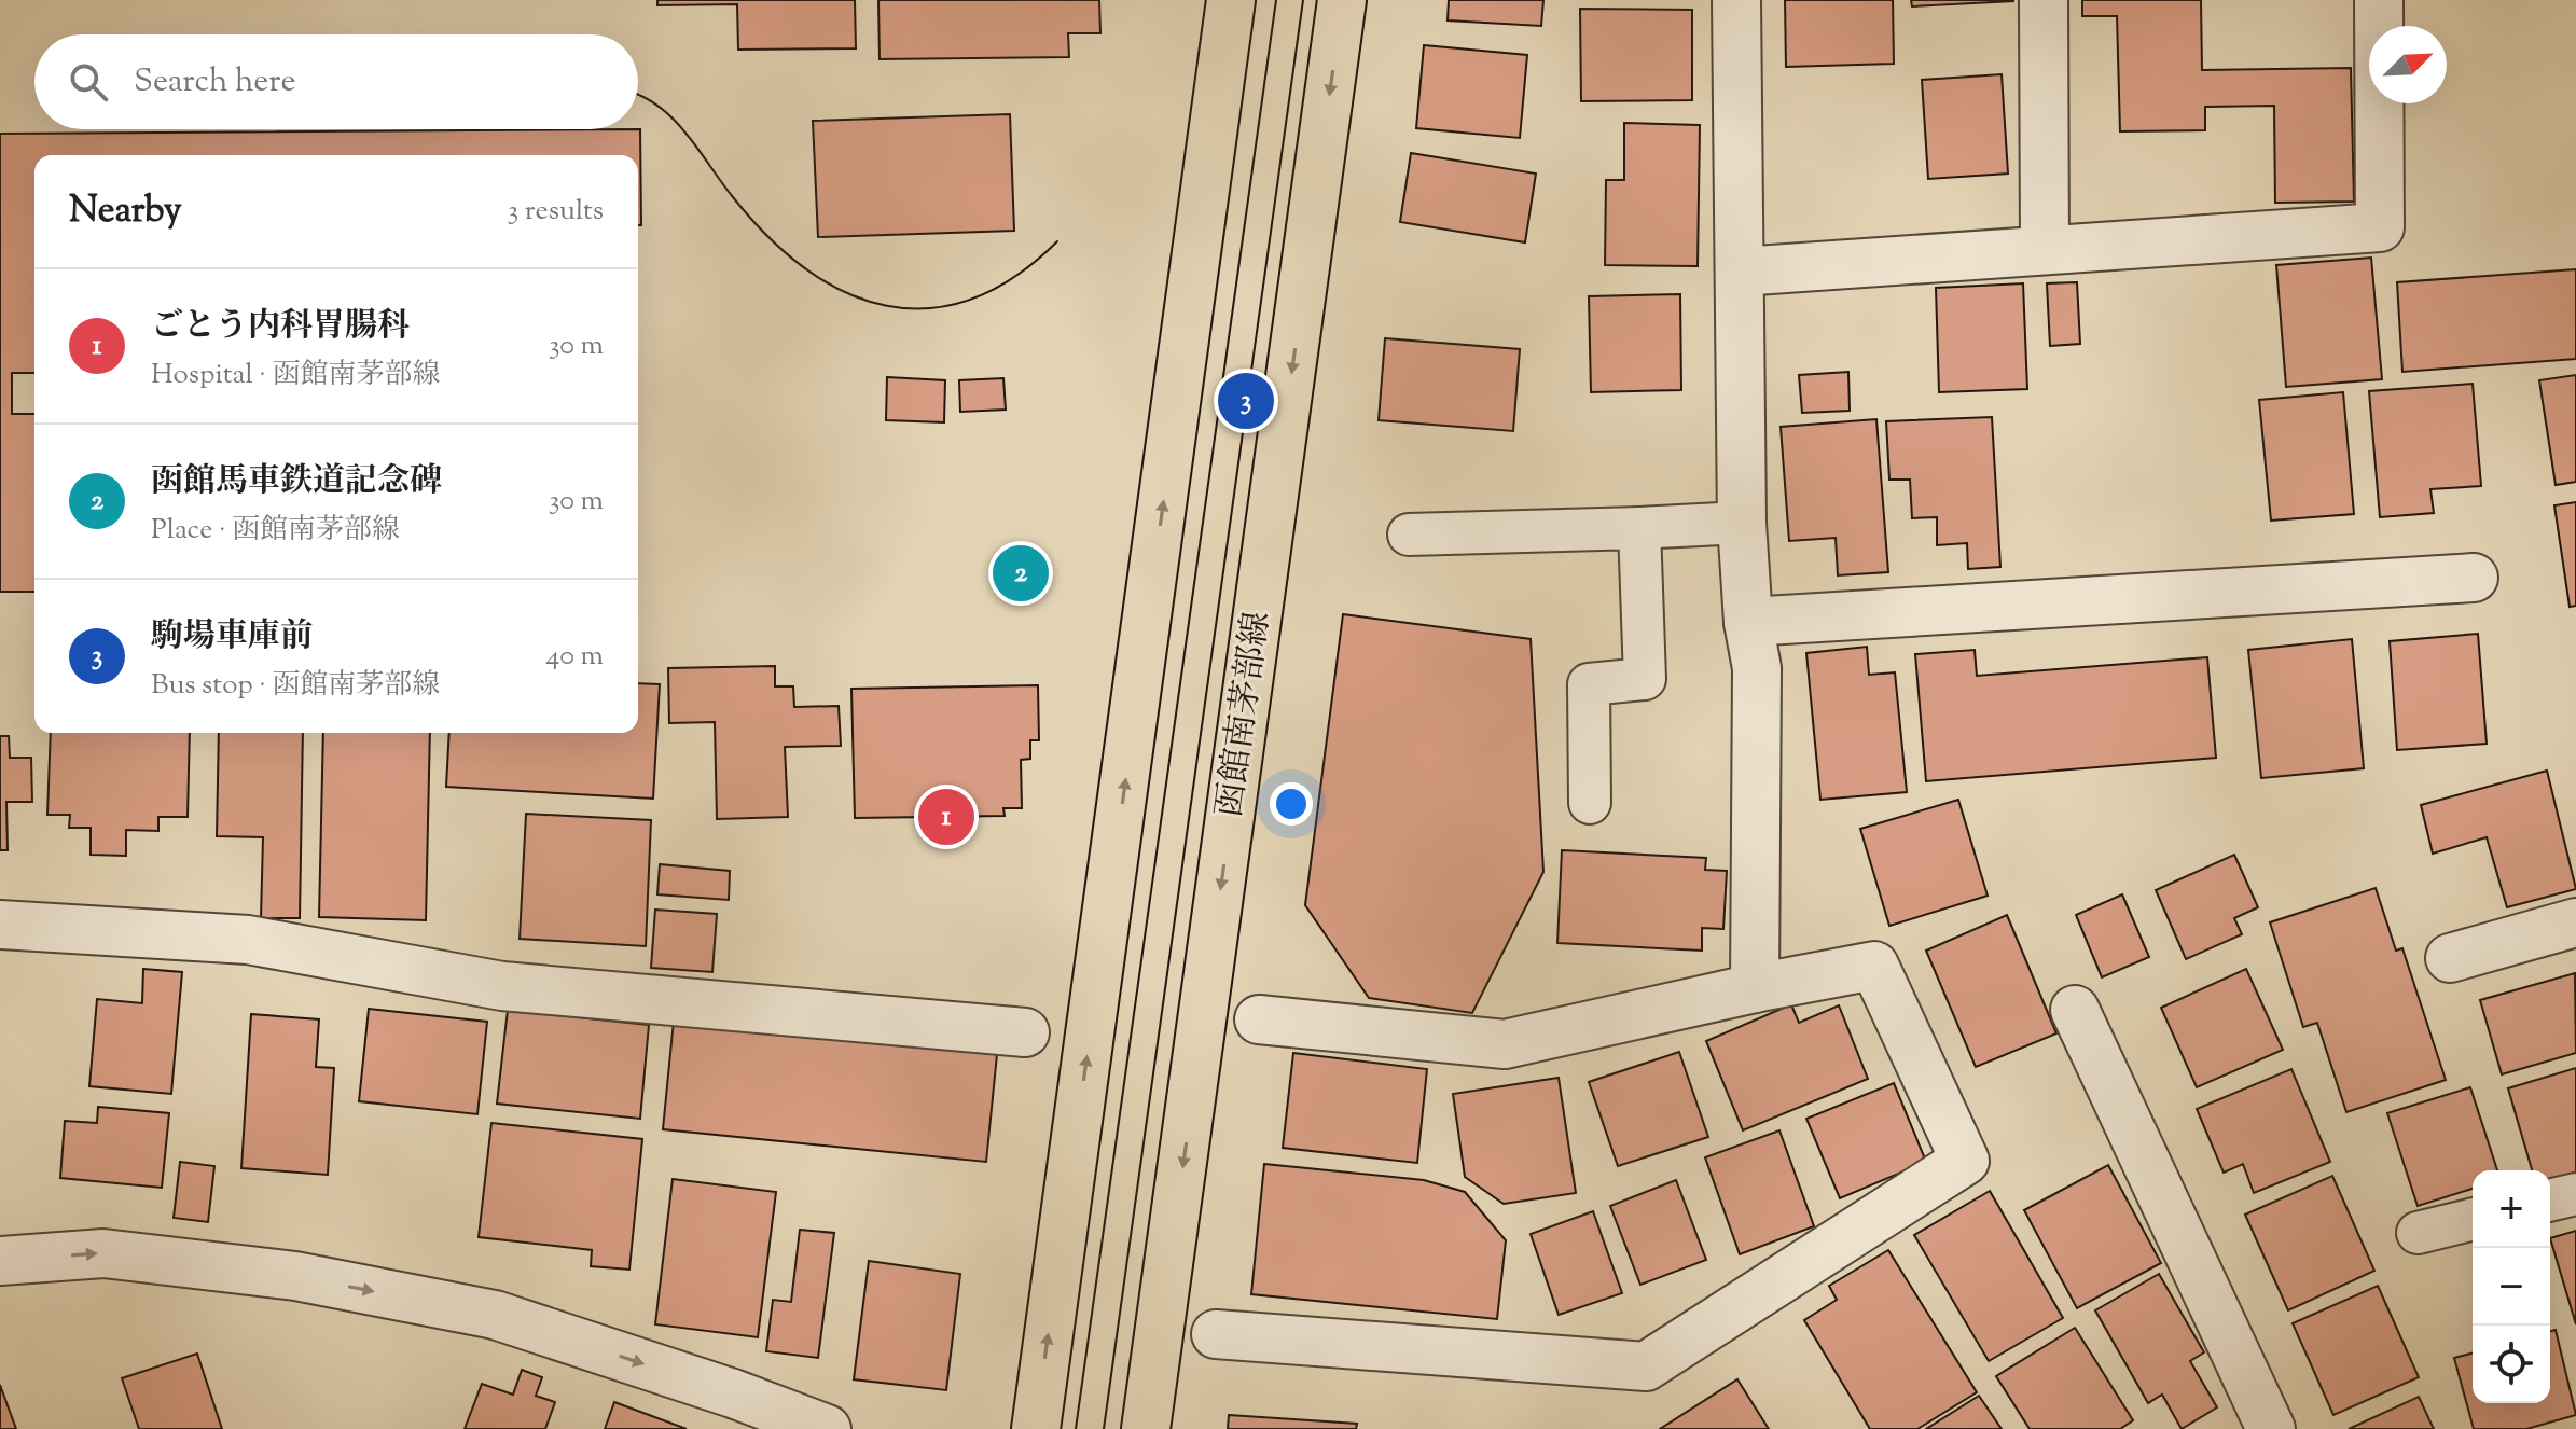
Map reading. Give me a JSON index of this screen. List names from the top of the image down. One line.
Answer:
{"streets":{"main road":["函館南茅部線"]},"north":"top right","page":{"search":"Search here","heading":["Nearby","3 results"],"list":[{"mark":"1","name":"ごとう内科胃腸科","note":"Hospital · 函館南茅部線","value":"30 m"},{"mark":"2","name":"函館馬車鉄道記念碑","note":"Place · 函館南茅部線","value":"30 m"},{"mark":"3","name":"駒場車庫前","note":"Bus stop · 函館南茅部線","value":"40 m"}],"pins":["3","2","1"],"map_buttons":["+","−"]}}
